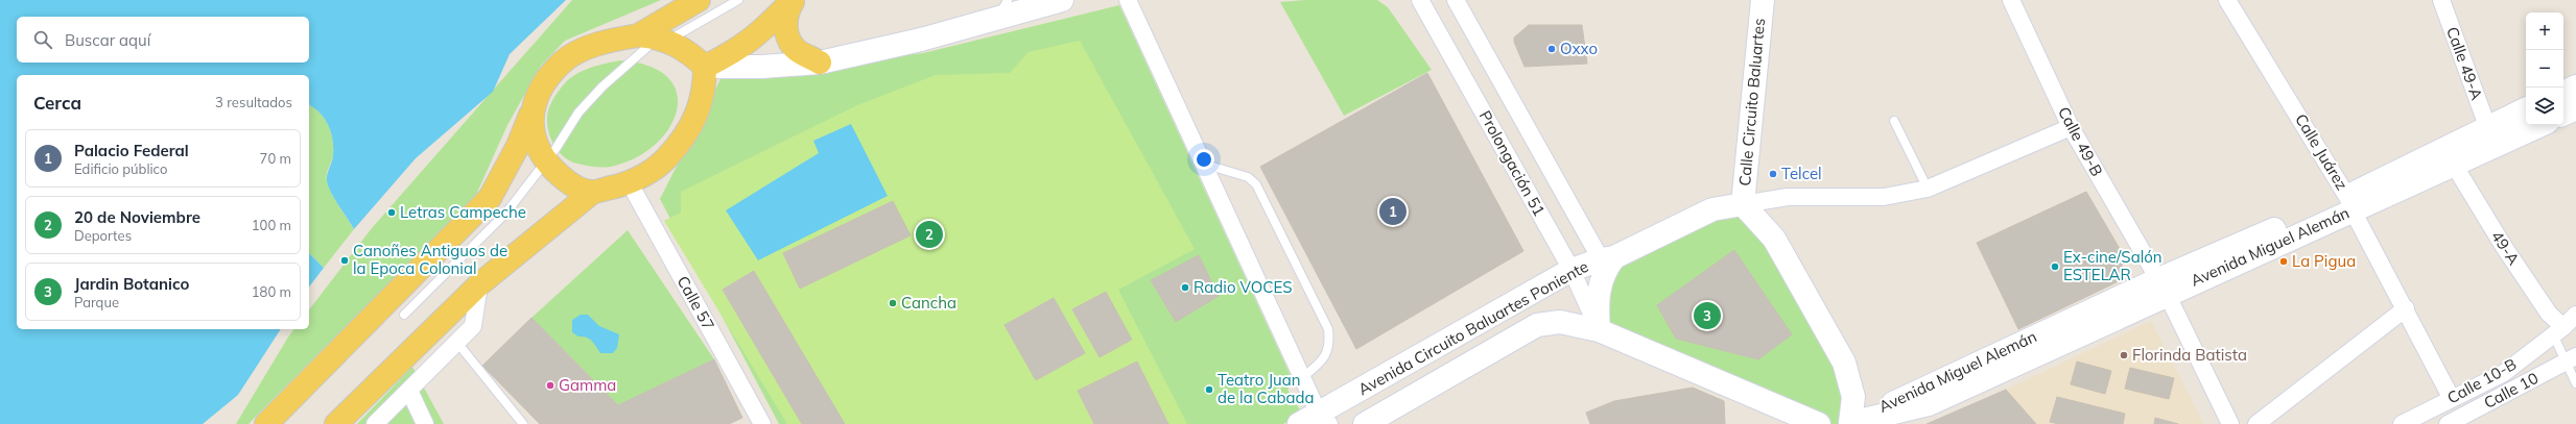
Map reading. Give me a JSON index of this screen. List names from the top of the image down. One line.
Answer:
{"streets":{"main road":["Calle Circuito Baluartes","Avenida Miguel Alemán","Avenida Circuito Baluartes Poniente"],"street":["Calle 49-A","Calle 49-B","Calle Juárez","Prolongación 51","49-A","Calle 57","Calle 10-B","Calle 10"]},"crossings":[["Calle 49-A","Avenida Miguel Alemán"],["Calle Circuito Baluartes","Avenida Circuito Baluartes Poniente"],["Calle 49-B","Avenida Miguel Alemán"],["Calle Juárez","Avenida Miguel Alemán"],["Calle Juárez","Calle 10-B"],["Prolongación 51","Avenida Circuito Baluartes Poniente"],["Avenida Miguel Alemán","49-A"],["49-A","Calle 10-B"]],"places":["Oxxo","Telcel","Letras Campeche","Canoñes Antiguos de la Epoca Colonial","La Pigua","Ex-cine/Salón ESTELAR","Radio VOCES","Cancha","Florinda Batista","Gamma","Teatro Juan de la Cabada"],"page":{"map_buttons":["+","−"],"search":"Buscar aquí","heading":["Cerca","3 resultados"],"list":[{"mark":"1","name":"Palacio Federal","note":"Edificio público","value":"70 m"},{"mark":"2","name":"20 de Noviembre","note":"Deportes","value":"100 m"},{"mark":"3","name":"Jardin Botanico","note":"Parque","value":"180 m"}],"pins":["1","2","3"]}}
